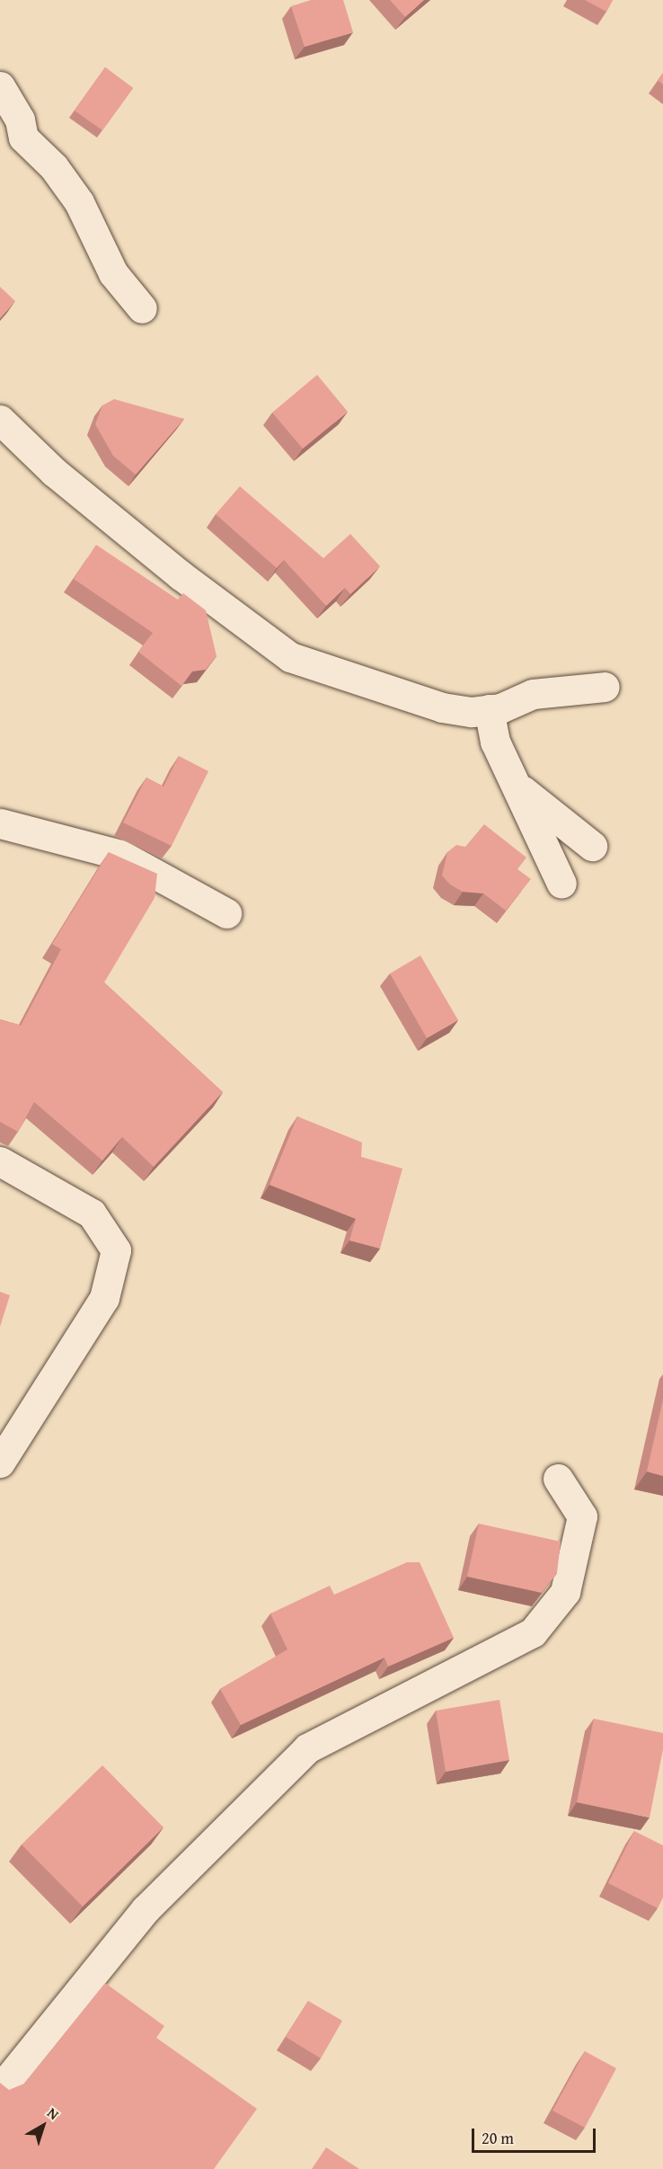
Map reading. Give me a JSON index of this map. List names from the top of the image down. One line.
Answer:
{"scale_bar":"20 m","north":"top right"}
